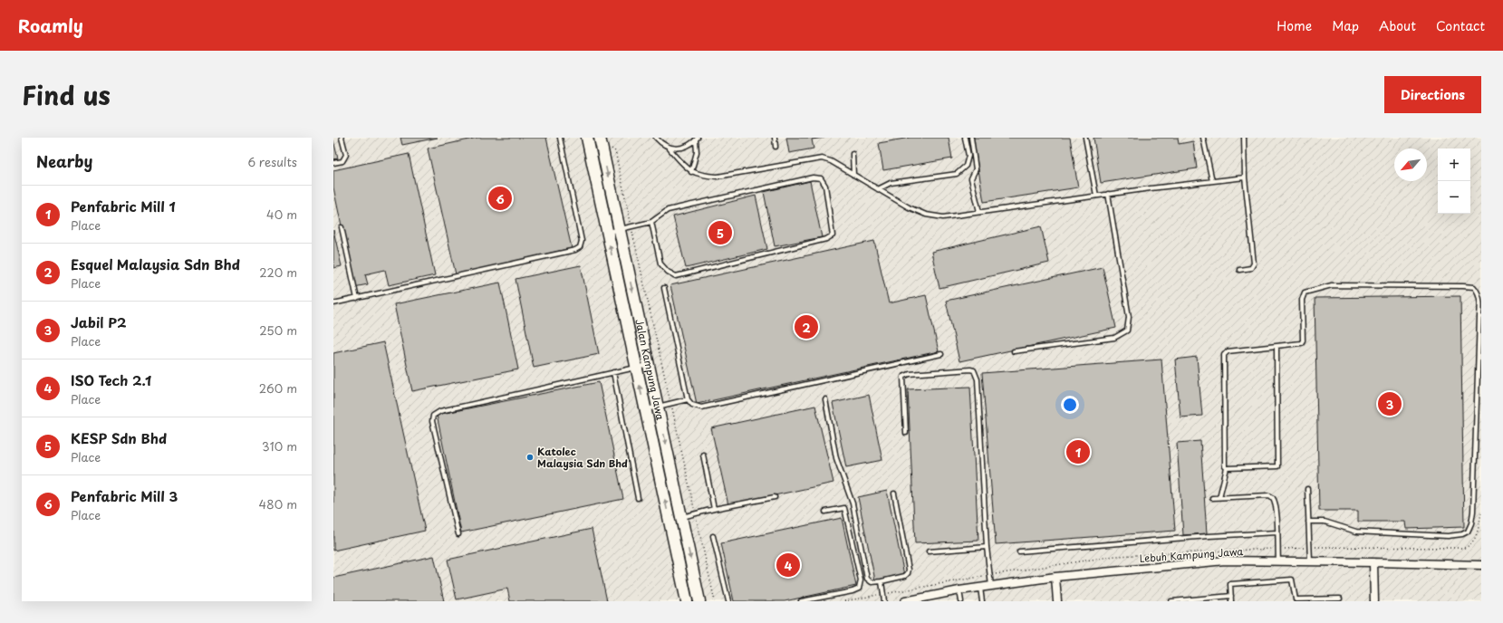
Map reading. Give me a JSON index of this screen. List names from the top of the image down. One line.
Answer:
{"streets":{"street":["Jalan Kampung Jawa","Lebuh Kampung Jawa"]},"places":["Katolec Malaysia Sdn Bhd"],"north":"bottom left","page":{"header":"Roamly","nav":["Home","Map","About","Contact"],"title":"Find us","buttons":"Directions","heading":["Nearby","6 results"],"map_buttons":["+","−"],"list":[{"mark":"1","name":"Penfabric Mill 1","note":"Place","value":"40 m"},{"mark":"2","name":"Esquel Malaysia Sdn Bhd","note":"Place","value":"220 m"},{"mark":"3","name":"Jabil P2","note":"Place","value":"250 m"},{"mark":"4","name":"ISO Tech 2.1","note":"Place","value":"260 m"},{"mark":"5","name":"KESP Sdn Bhd","note":"Place","value":"310 m"},{"mark":"6","name":"Penfabric Mill 3","note":"Place","value":"480 m"}],"pins":["6","5","2","3","1","4"]}}
